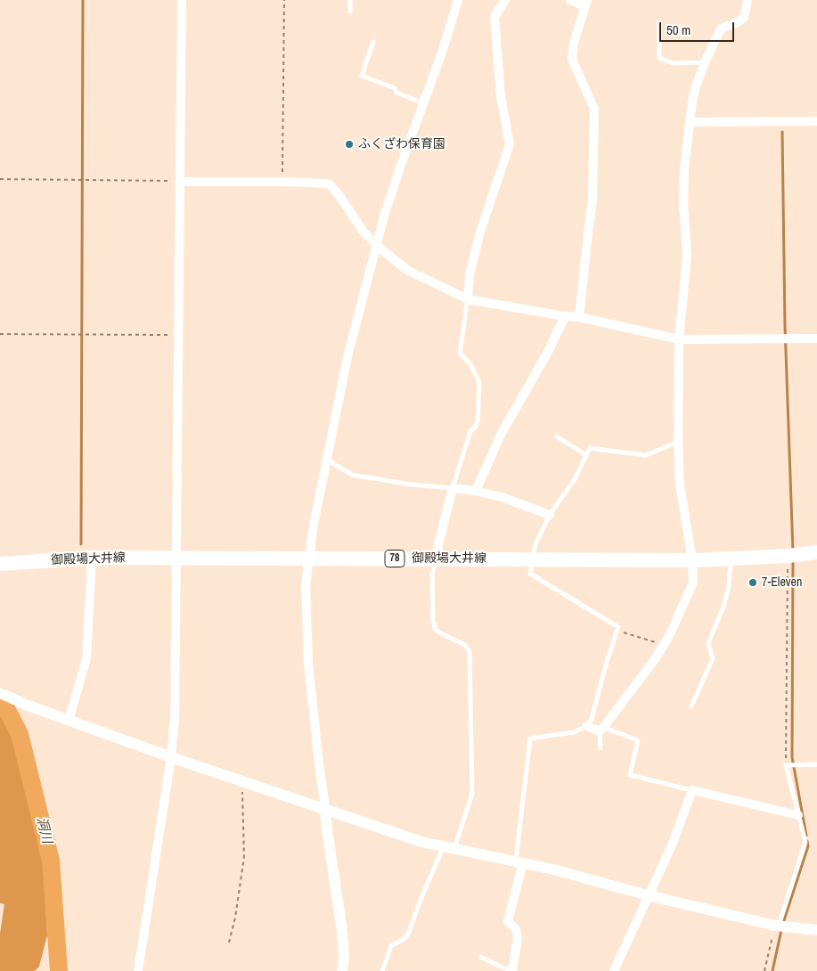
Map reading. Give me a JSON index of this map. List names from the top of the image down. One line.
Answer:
{"streets":{"main road":["78","御殿場大井線"]},"water":["洞川"],"places":["ふくざわ保育園","7-Eleven"],"scale_bar":"50 m"}
